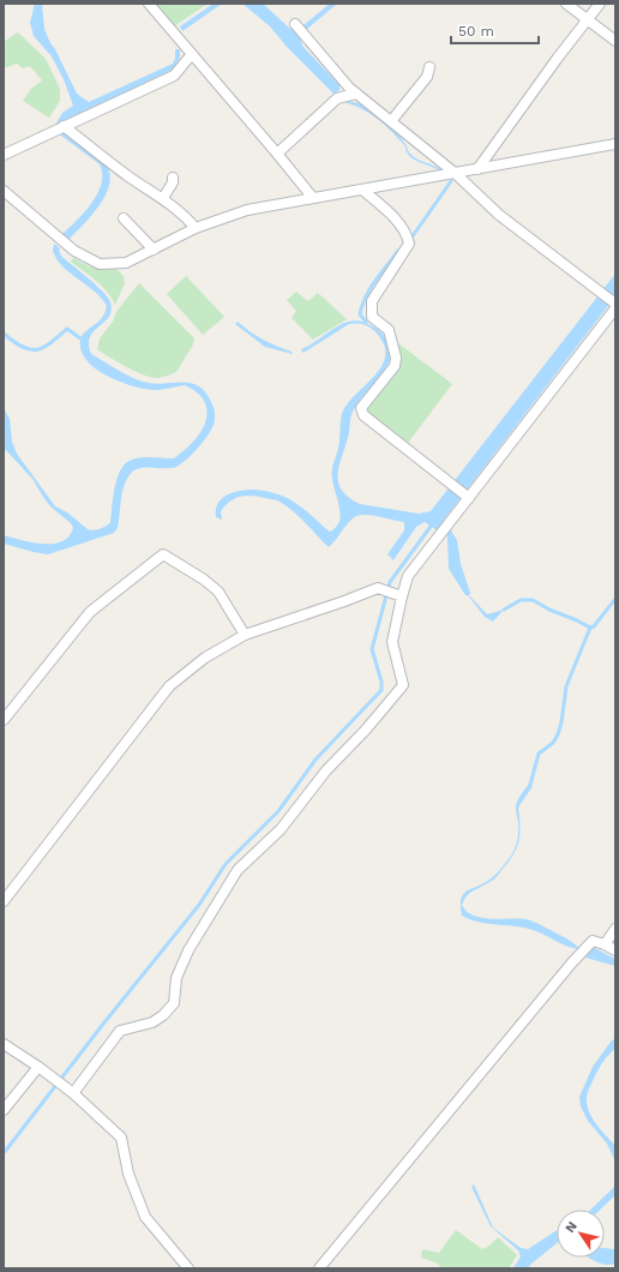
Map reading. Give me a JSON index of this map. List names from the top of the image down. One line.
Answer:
{"scale_bar":"50 m","north":"top left"}
